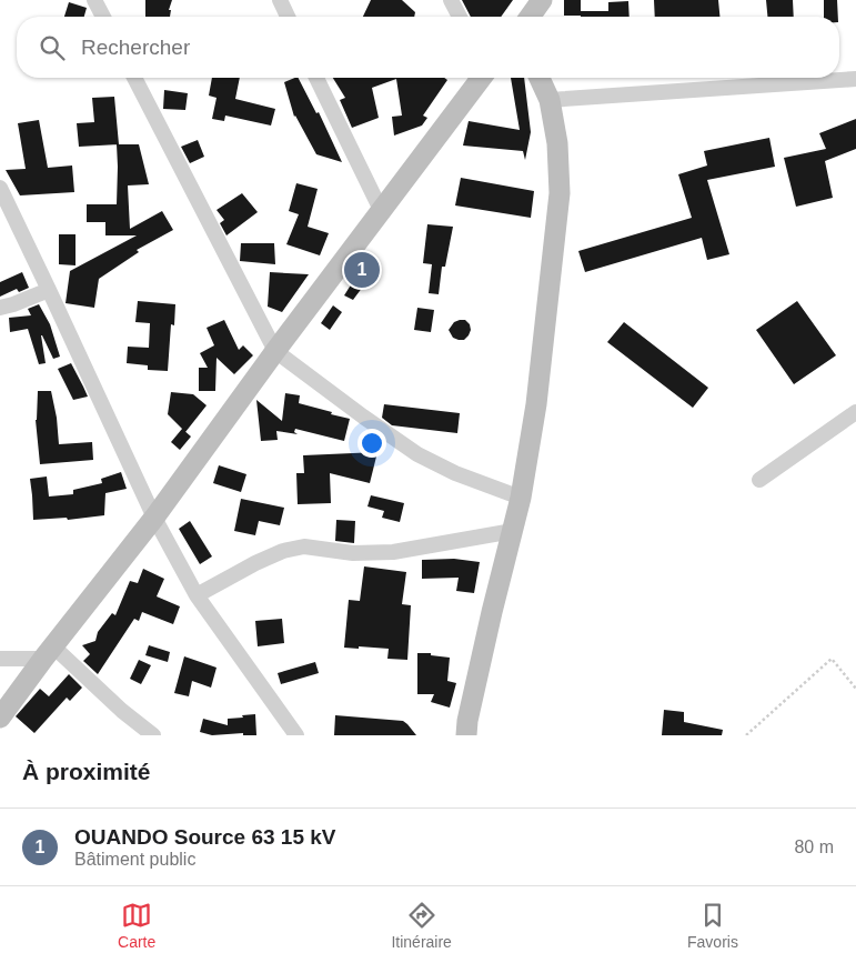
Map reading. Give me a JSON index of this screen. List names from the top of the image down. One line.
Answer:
{"page":{"search":"Rechercher","pins":"1","heading":"À proximité","list":[{"mark":"1","name":"OUANDO Source 63 15 kV","note":"Bâtiment public","value":"80 m"}],"nav":["Carte","Itinéraire","Favoris"]}}
